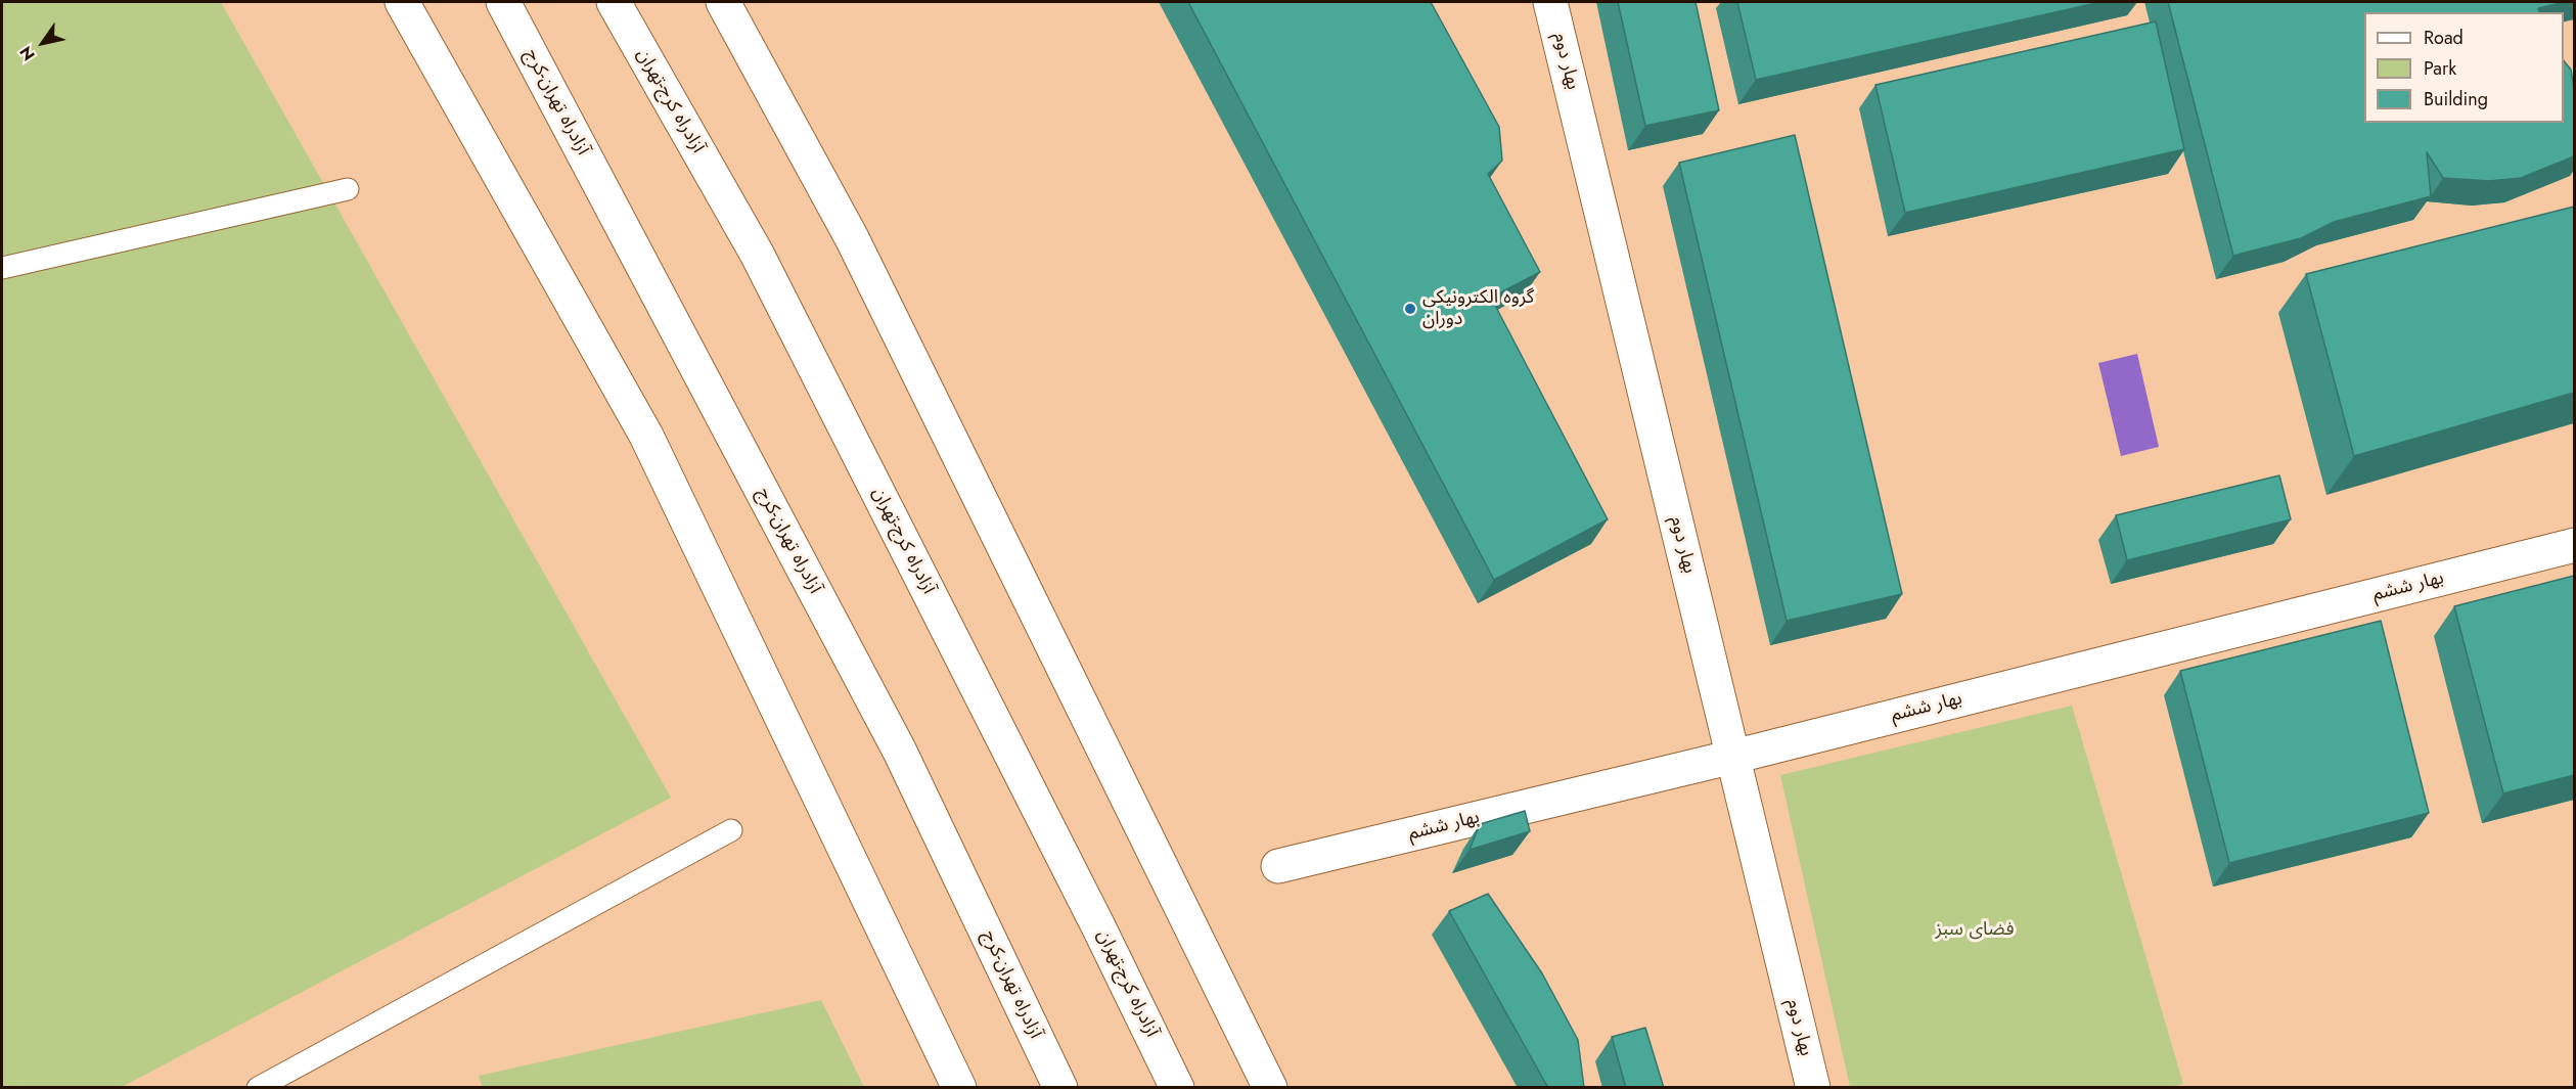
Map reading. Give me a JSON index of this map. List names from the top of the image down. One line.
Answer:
{"streets":{"main road":["بهار دوم","آزادراه کرج-تهران","آزادراه تهران-کرج","بهار ششم"]},"crossings":[["بهار دوم","بهار ششم"]],"parks":["فضای سبز"],"places":["گروه الکترونیکی دوران"],"legend":["Road","Park","Building"],"north":"bottom left"}
